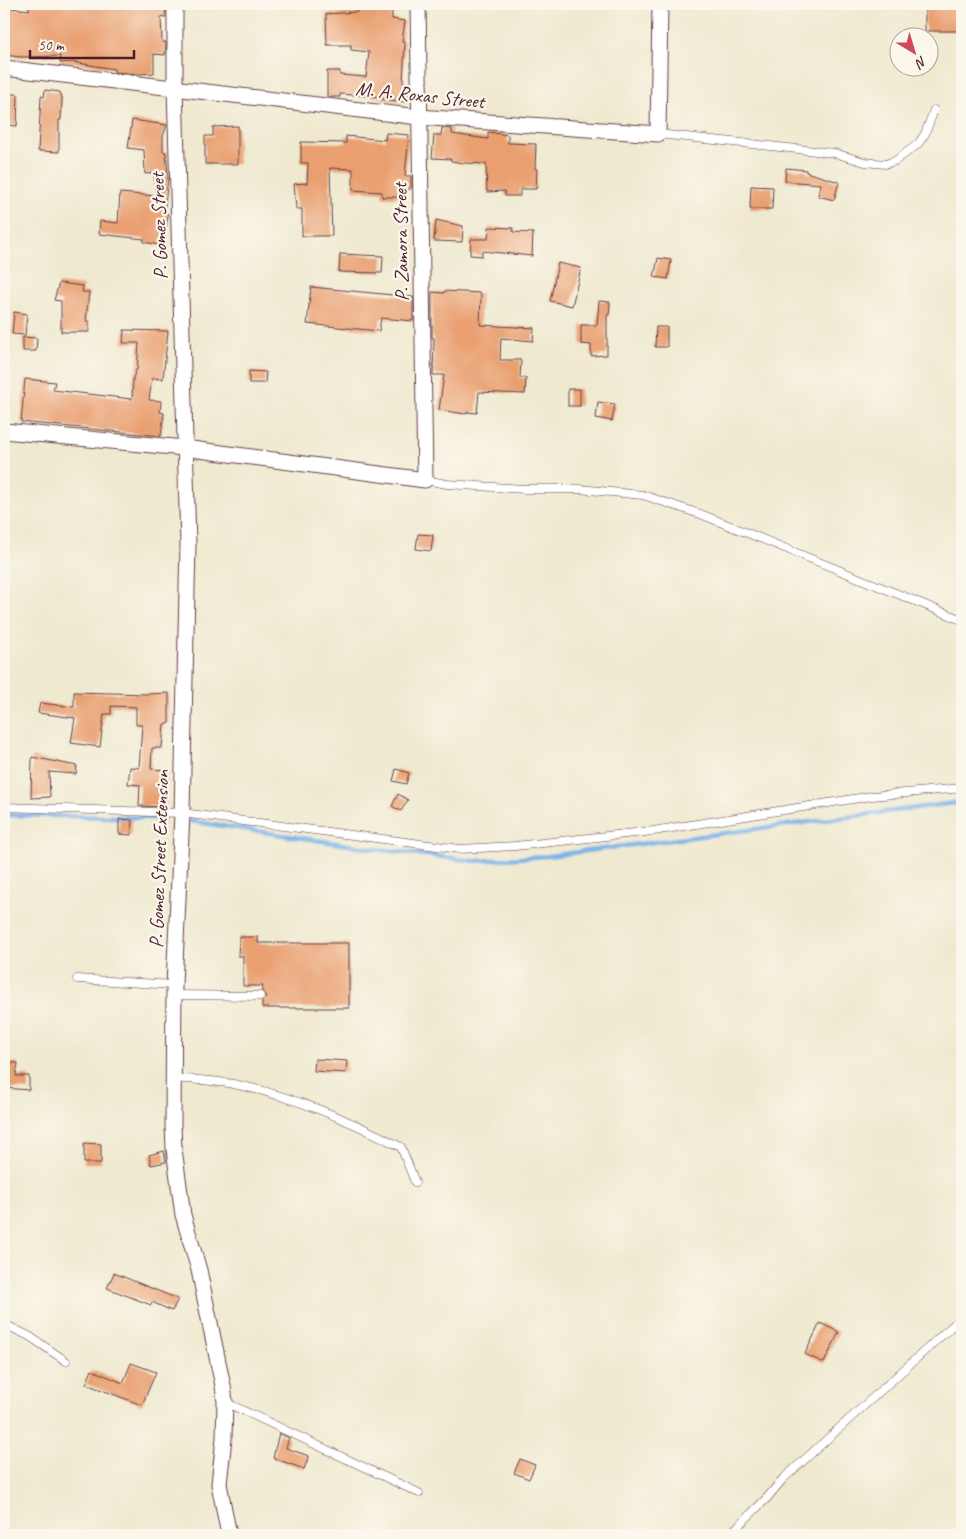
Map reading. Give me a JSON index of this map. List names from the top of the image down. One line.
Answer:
{"streets":{"street":["M. A. Roxas Street","P. Gomez Street","P. Zamora Street","P. Gomez Street Extension"]},"crossings":[["M. A. Roxas Street","P. Gomez Street"],["M. A. Roxas Street","P. Zamora Street"],["P. Gomez Street","P. Gomez Street Extension"]],"scale_bar":"50 m","north":"bottom right"}
